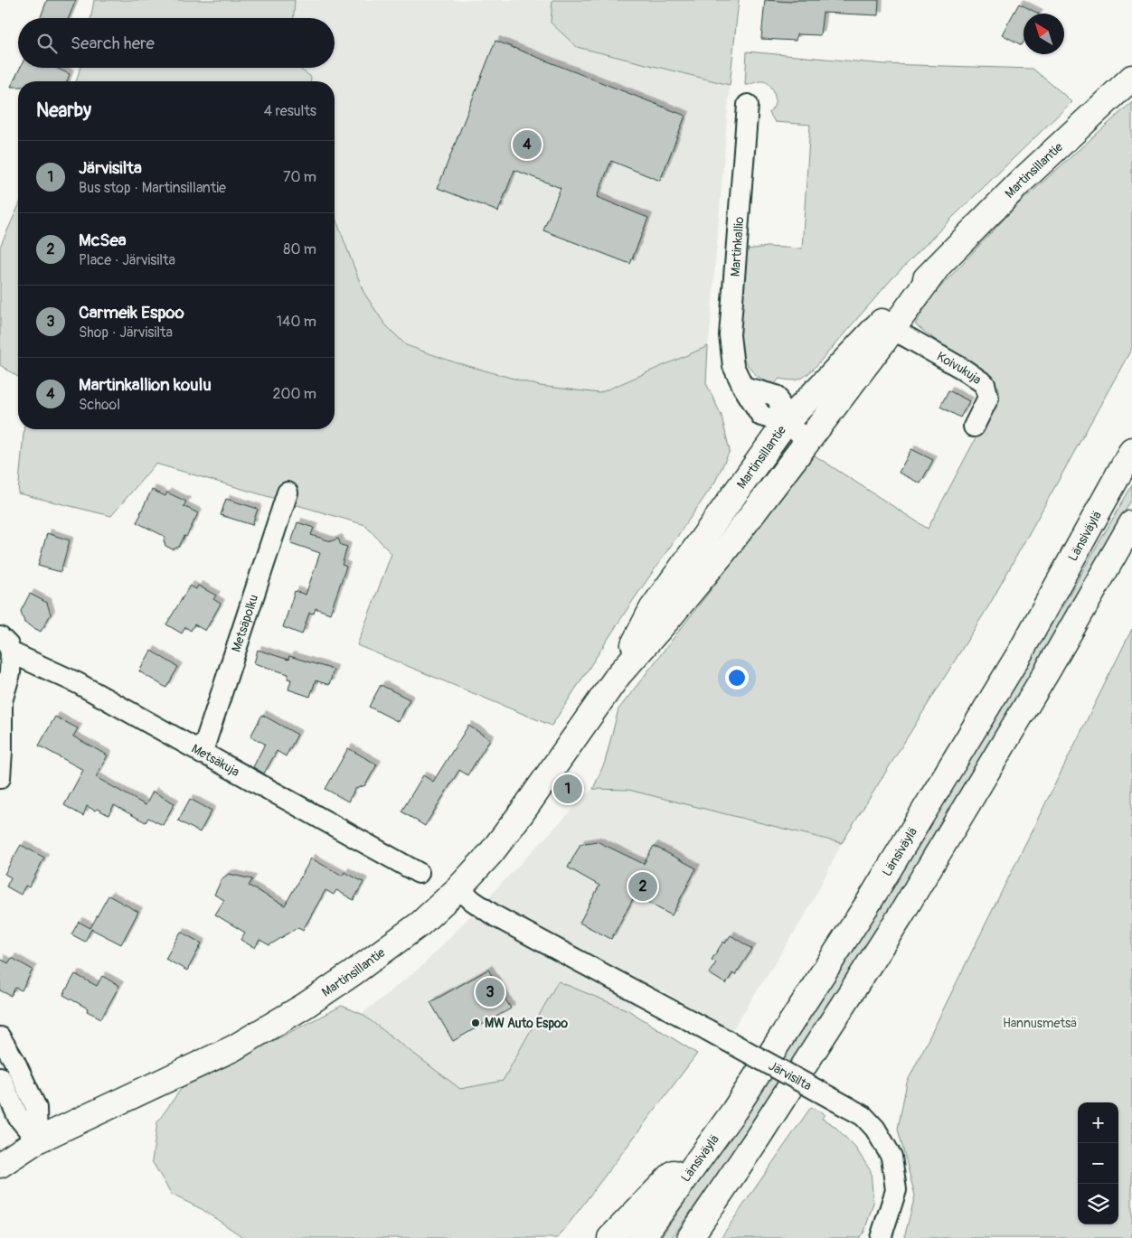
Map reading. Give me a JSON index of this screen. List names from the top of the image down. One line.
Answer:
{"streets":{"main road":["Martinsillantie","Länsiväylä"],"street":["Martinkallio","Koivukuja","Metsäpolku","Metsäkuja","Järvisilta"]},"crossings":[["Martinsillantie","Martinkallio"],["Martinsillantie","Koivukuja"],["Martinsillantie","Järvisilta"],["Metsäpolku","Metsäkuja"]],"parks":["Hannusmetsä"],"places":["MW Auto Espoo"],"north":"top left","page":{"search":"Search here","heading":["Nearby","4 results"],"pins":["4","1","2","3"],"list":[{"mark":"1","name":"Järvisilta","note":"Bus stop · Martinsillantie","value":"70 m"},{"mark":"2","name":"McSea","note":"Place · Järvisilta","value":"80 m"},{"mark":"3","name":"Carmeik Espoo","note":"Shop · Järvisilta","value":"140 m"},{"mark":"4","name":"Martinkallion koulu","note":"School","value":"200 m"}],"map_buttons":["+","−"]}}
